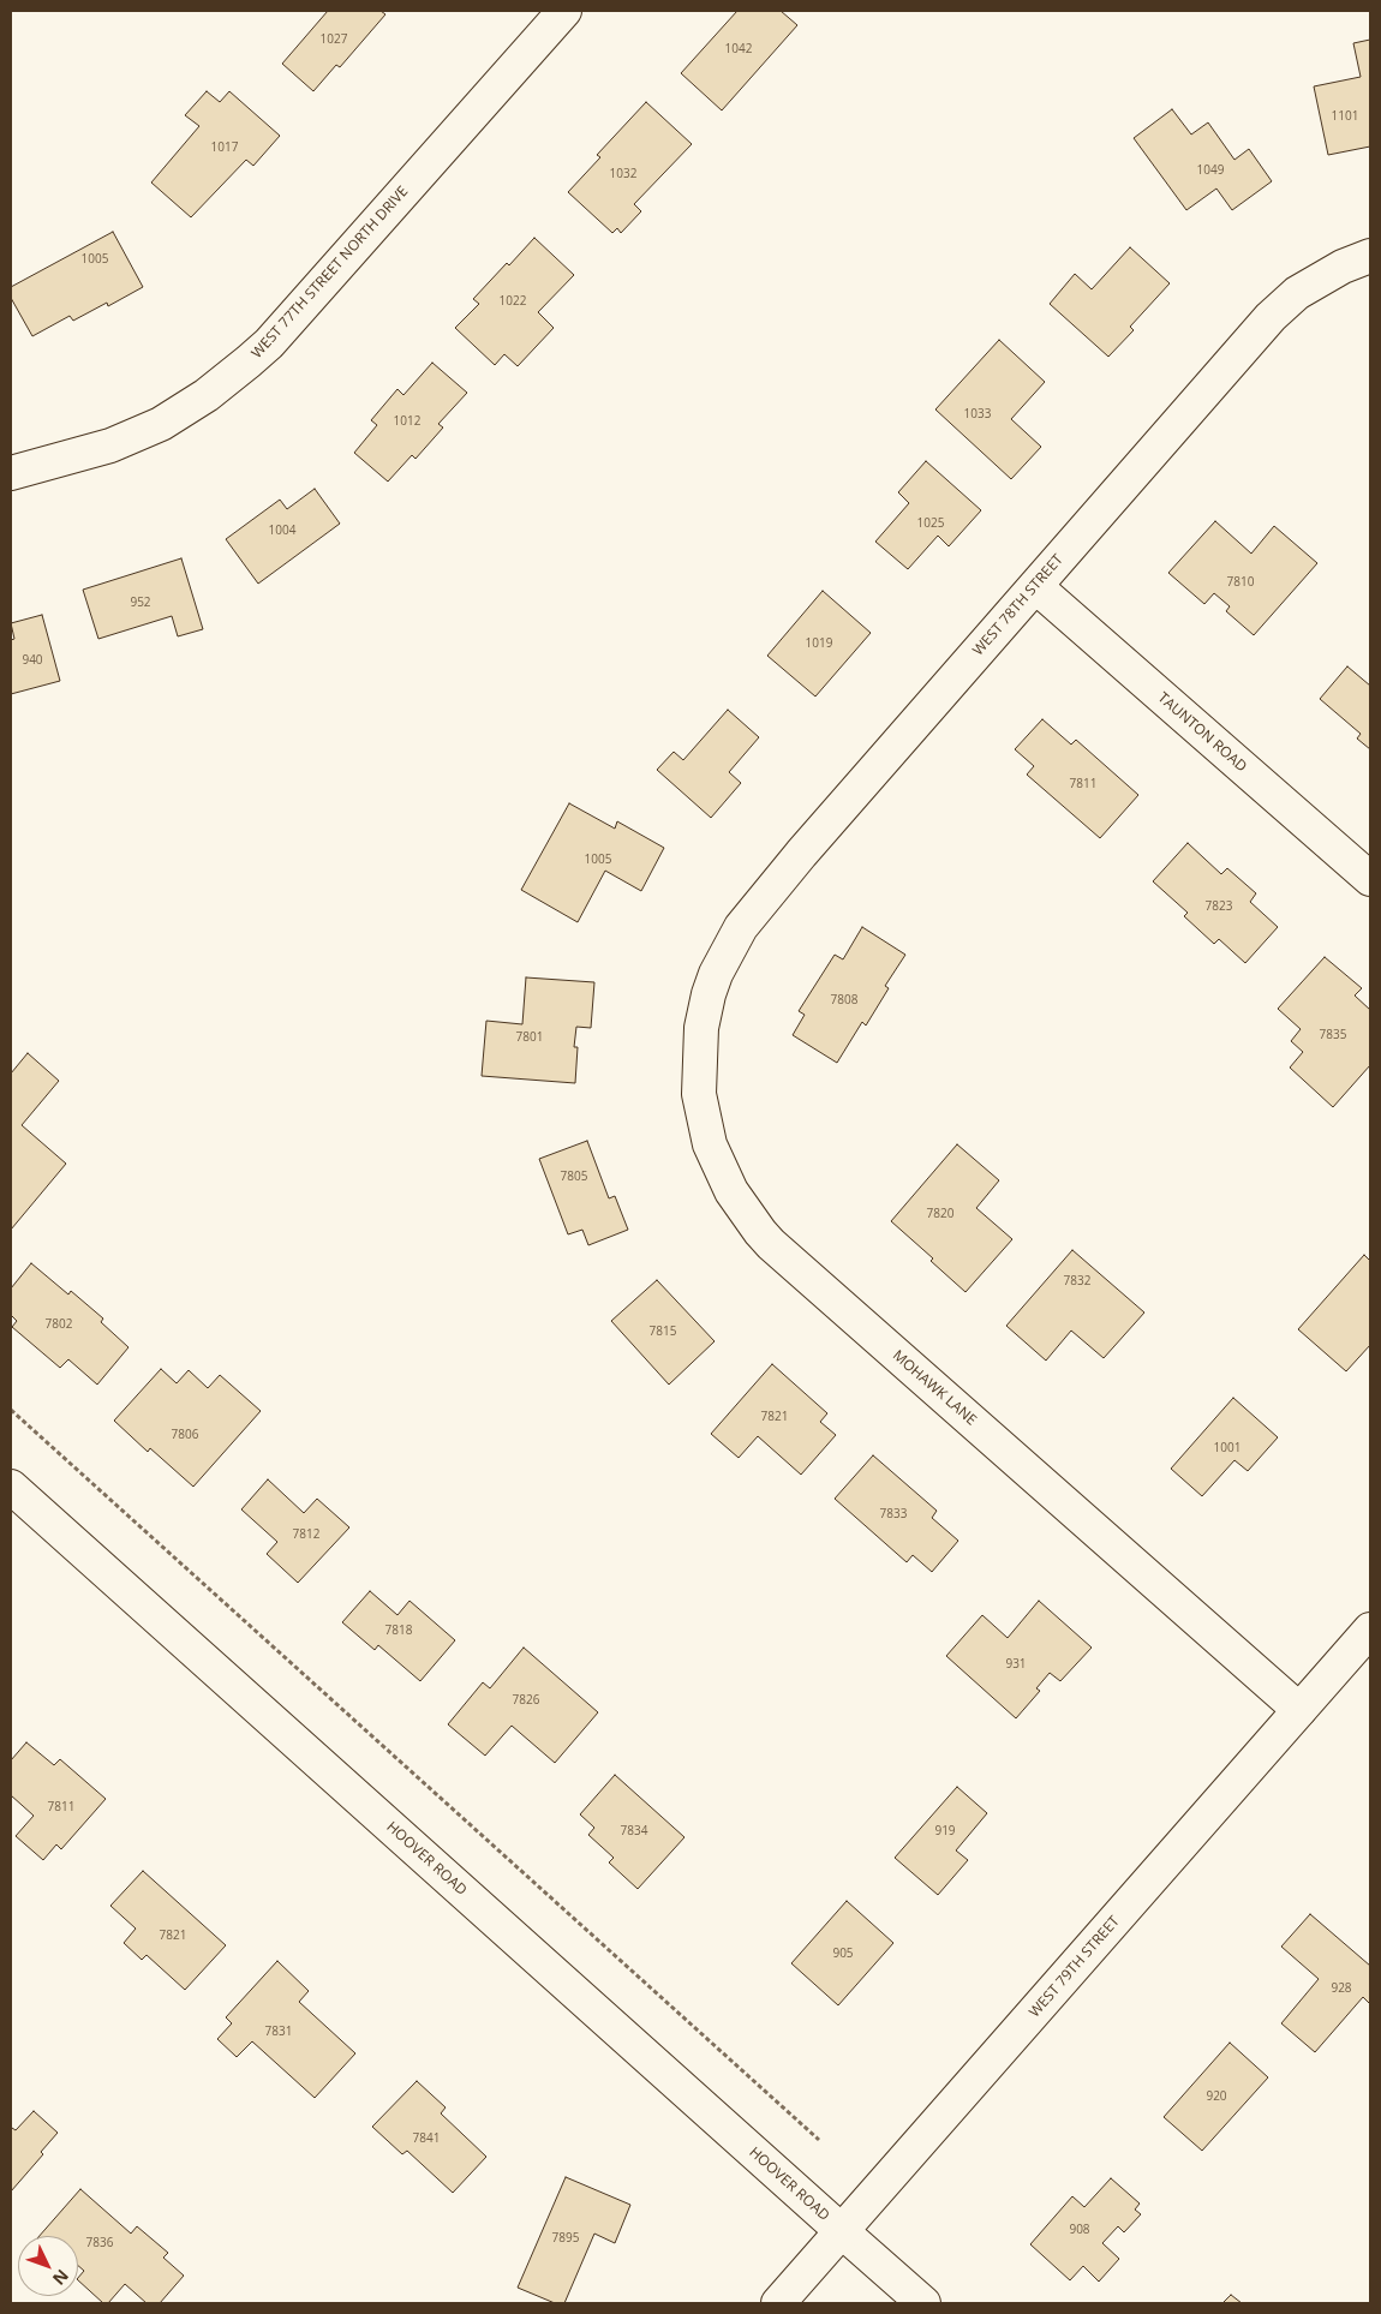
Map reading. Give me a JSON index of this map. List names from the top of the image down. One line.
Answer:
{"streets":{"street":["WEST 77TH STREET NORTH DRIVE","WEST 78TH STREET","TAUNTON ROAD","MOHAWK LANE","HOOVER ROAD","WEST 79TH STREET"]},"crossings":[["WEST 78TH STREET","TAUNTON ROAD"],["WEST 78TH STREET","MOHAWK LANE"],["MOHAWK LANE","WEST 79TH STREET"],["HOOVER ROAD","WEST 79TH STREET"]],"house_numbers":["1027","1042","1101","1017","1049","1032","1005","1022","1033","1012","1025","1004","7810","952","1019","940","7811","1005","7823","7808","7835","7801","7805","7820","7832","7802","7815","7821","7806","1001","7833","7812","7818","931","7826","7811","7834","919","7821","905","928","7831","920","7841","908","7895","7836"],"north":"bottom right"}
